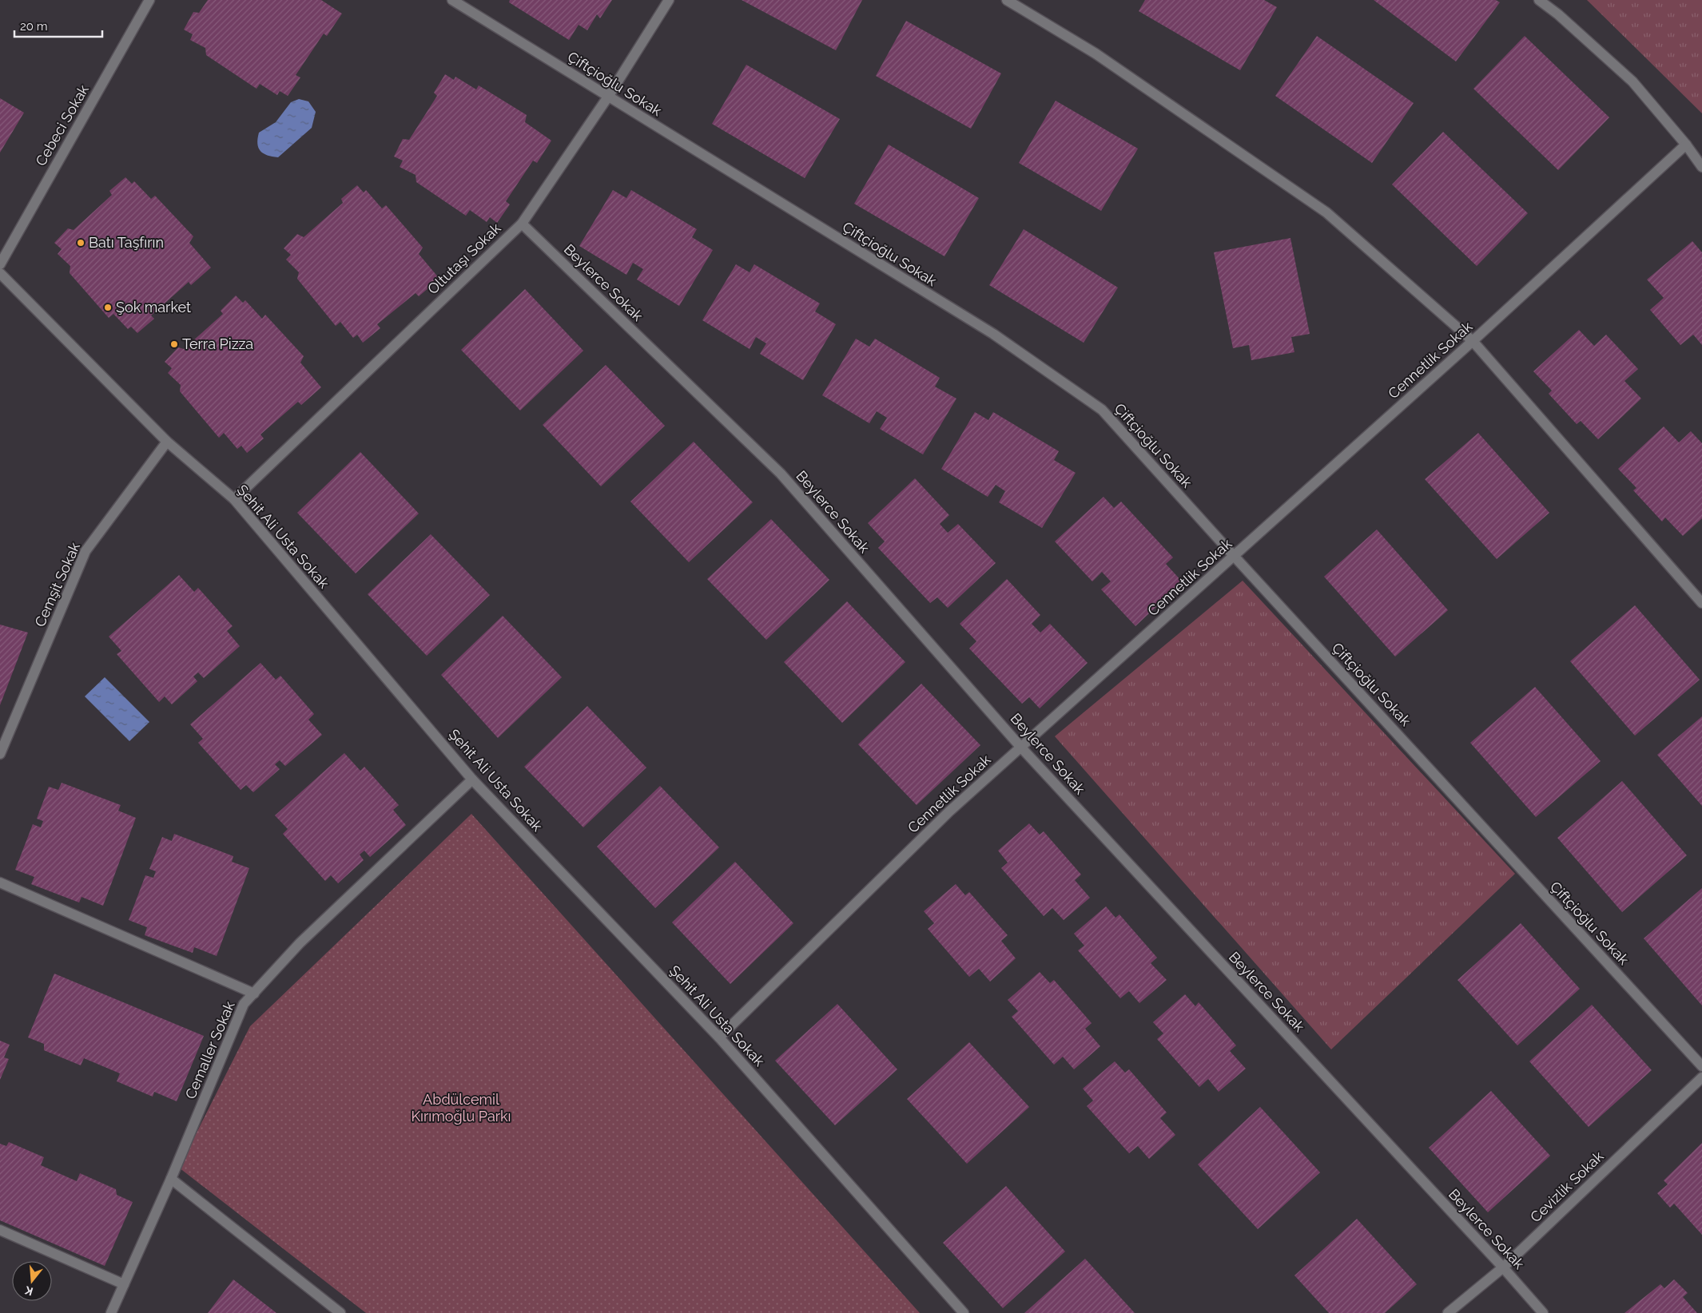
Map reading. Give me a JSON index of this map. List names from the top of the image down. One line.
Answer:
{"streets":{"street":["Çiftçioğlu Sokak","Cebeci Sokak","Oltutaşı Sokak","Beylerce Sokak","Cennetlik Sokak","Şehit Ali Usta Sokak","Cemşit Sokak","Cemaller Sokak","Cevizlik Sokak"]},"crossings":[["Çiftçioğlu Sokak","Oltutaşı Sokak"],["Çiftçioğlu Sokak","Cennetlik Sokak"],["Oltutaşı Sokak","Beylerce Sokak"],["Oltutaşı Sokak","Şehit Ali Usta Sokak"],["Beylerce Sokak","Cennetlik Sokak"],["Beylerce Sokak","Cevizlik Sokak"],["Cennetlik Sokak","Şehit Ali Usta Sokak"],["Şehit Ali Usta Sokak","Cemşit Sokak"],["Şehit Ali Usta Sokak","Cemaller Sokak"]],"parks":["Abdülcemil Kırımoğlu Parkı"],"places":["Batı Taşfırın","Şok market","Terra Pizza"],"scale_bar":"20 m","north":"bottom"}
